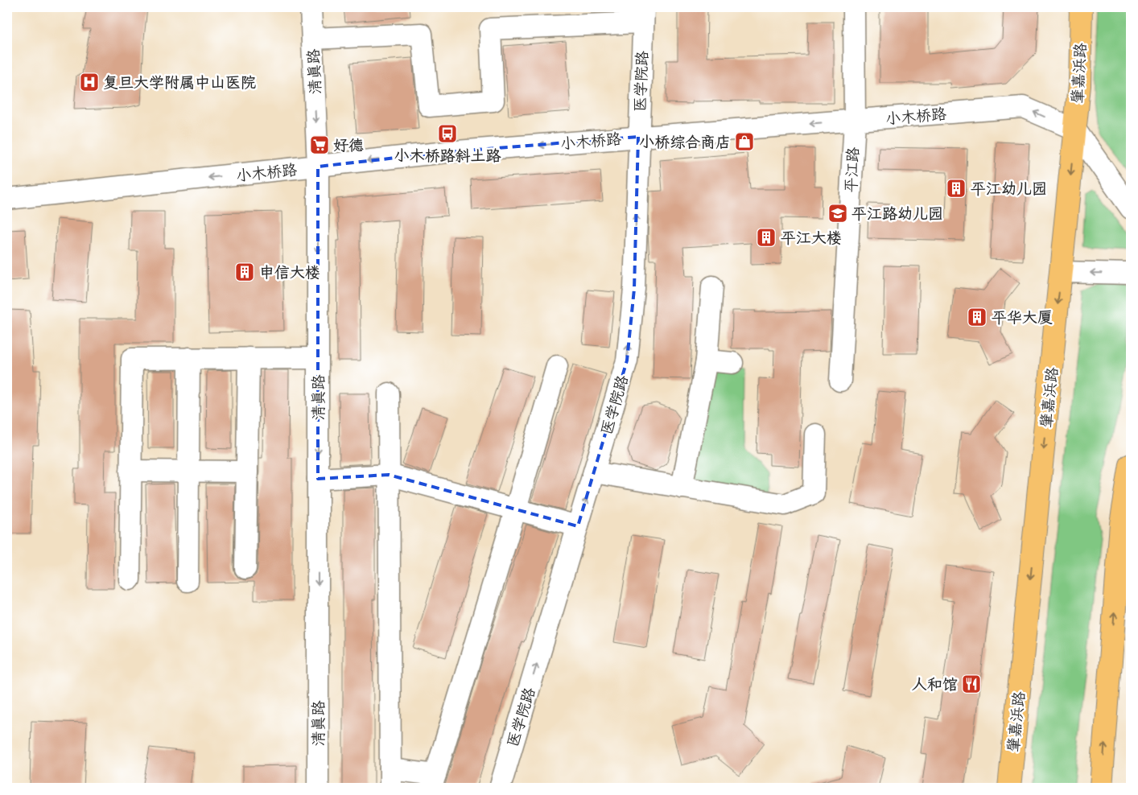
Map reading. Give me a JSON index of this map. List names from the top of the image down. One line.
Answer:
{"streets":{"main road":["肇嘉浜路"],"street":["清真路","医学院路","小木桥路","平江路"]},"crossings":[["清真路","小木桥路"],["肇嘉浜路","小木桥路"],["医学院路","小木桥路"],["小木桥路","平江路"]],"one_way":["小木桥路"],"places":{"hospital":["复旦大学附属中山医院"],"bus stop":["小木桥路斜土路"],"shop":["小桥综合商店"],"supermarket":["好德"],"building":["平江幼儿园","平江大楼","申信大楼","平华大厦"],"school or university":["平江路幼儿园"],"restaurant":["人和馆"]}}
